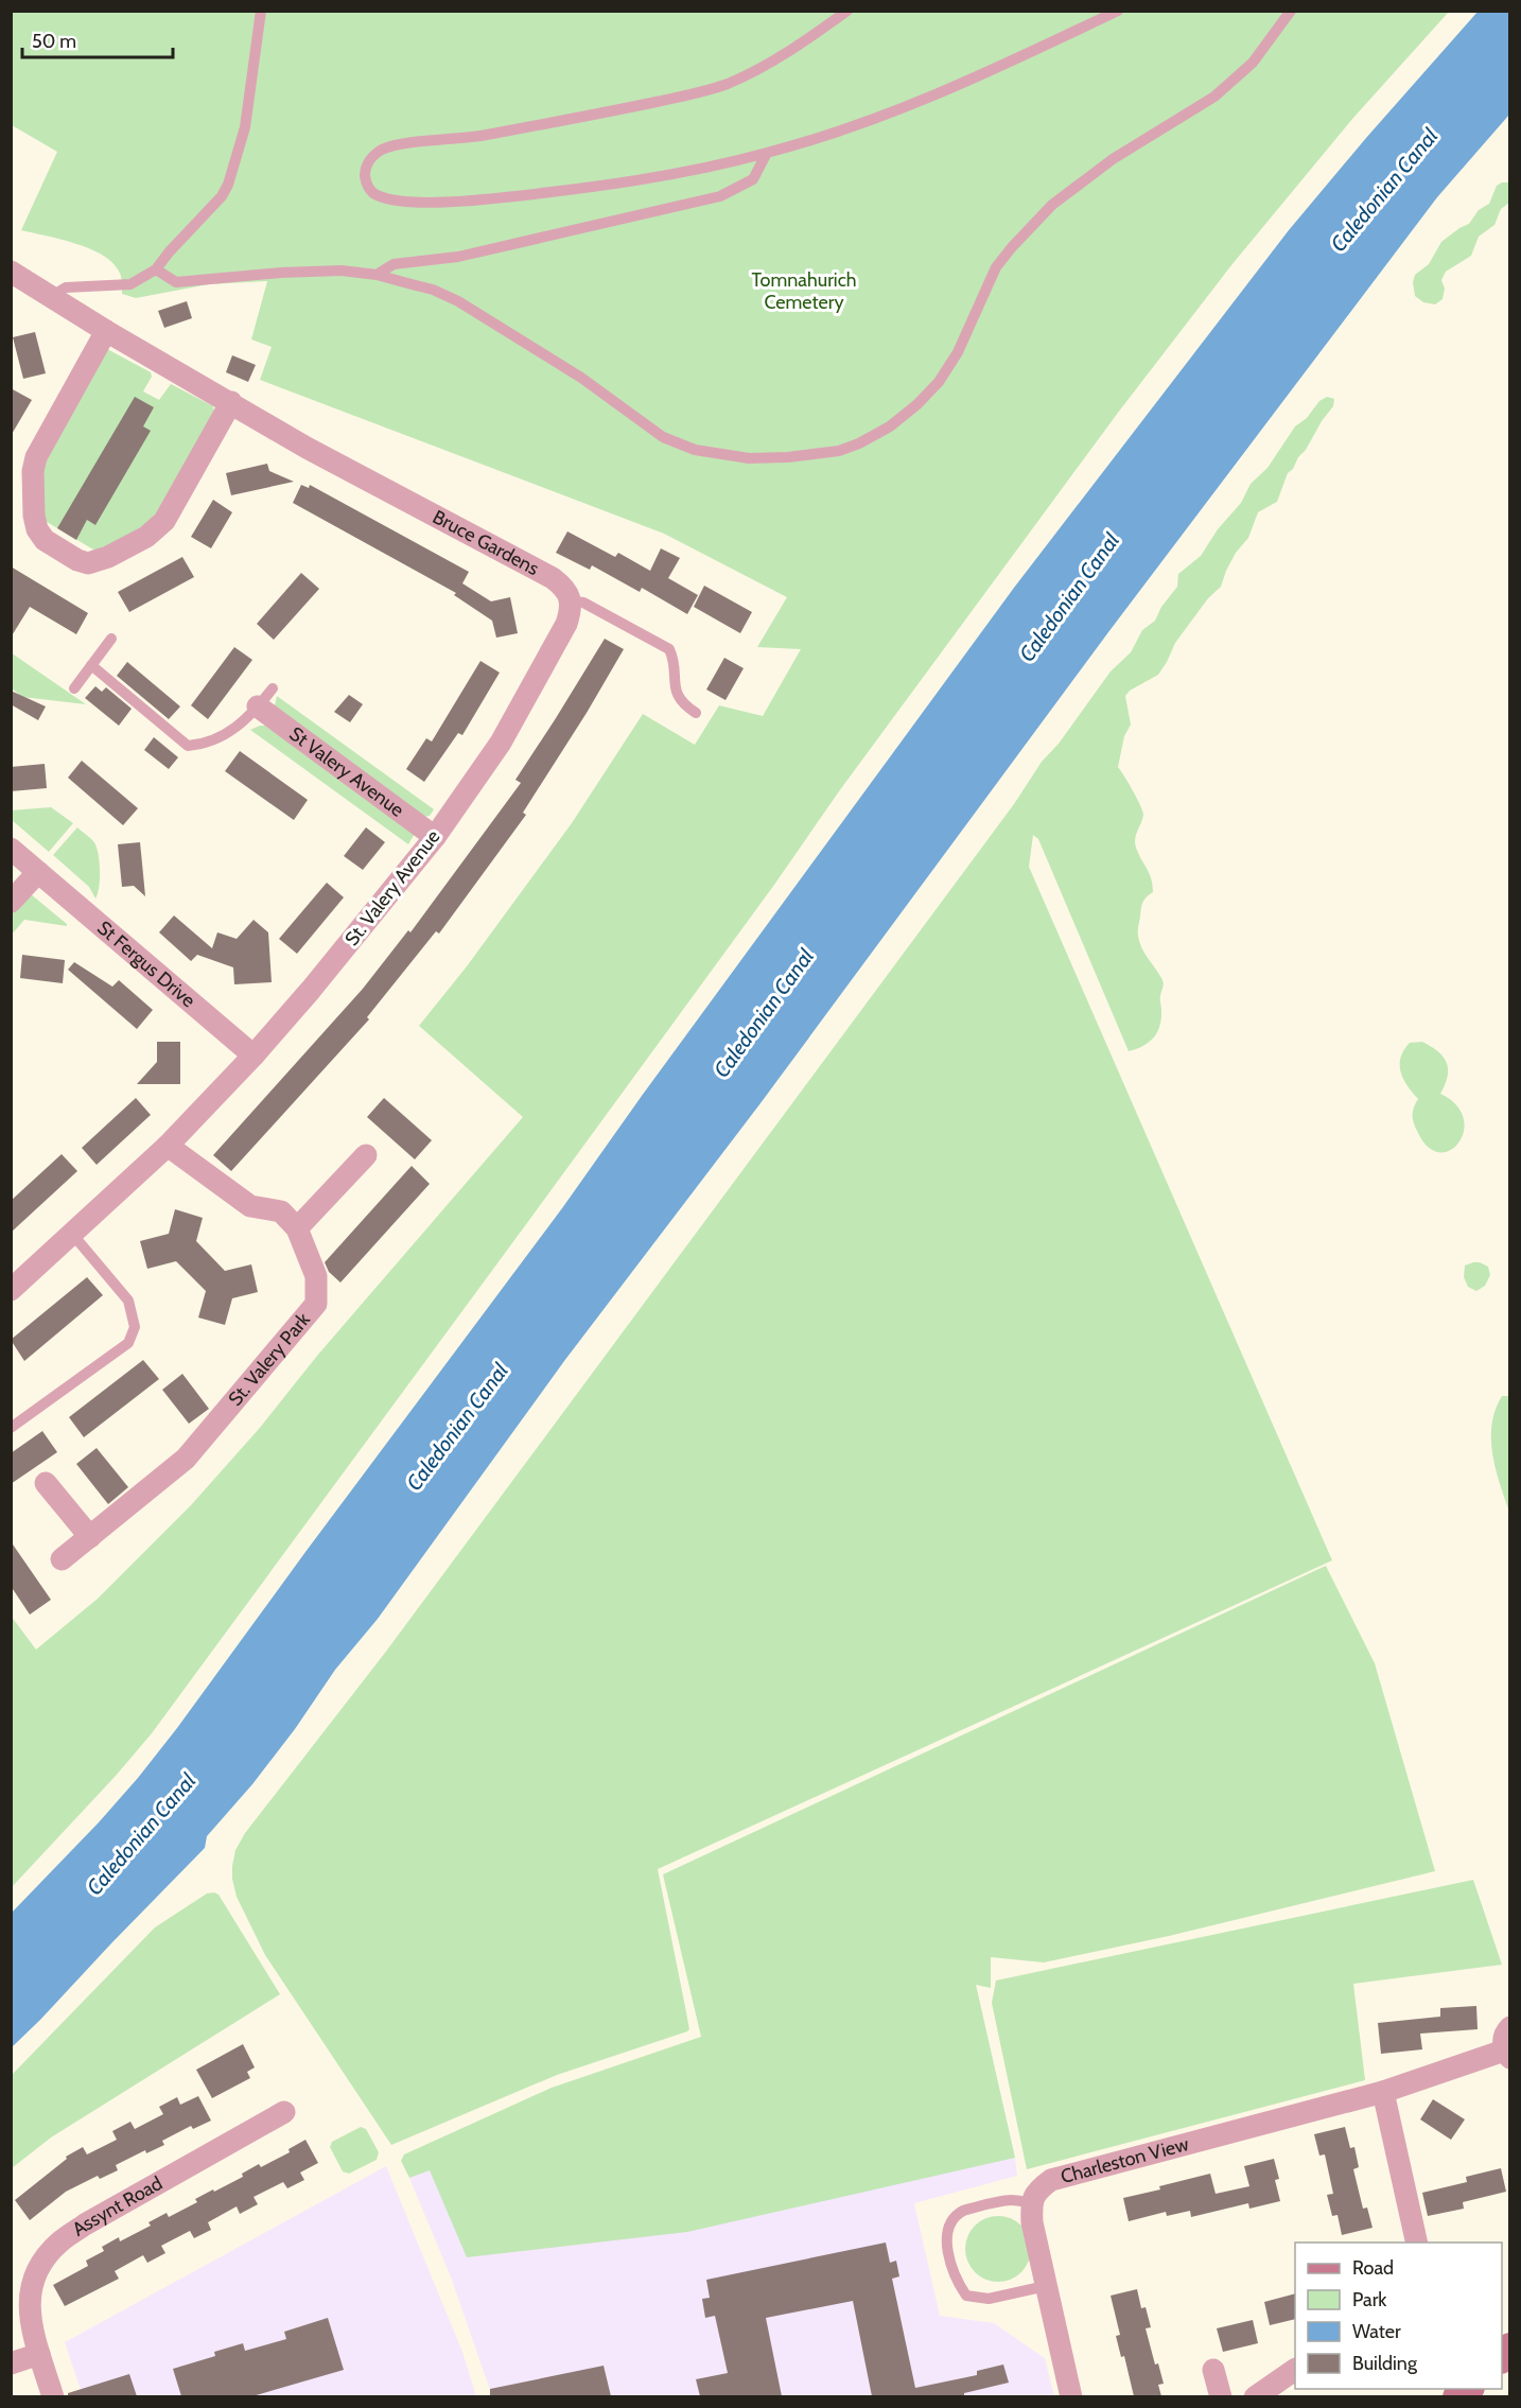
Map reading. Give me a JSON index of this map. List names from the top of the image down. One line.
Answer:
{"streets":{"street":["Bruce Gardens","St Valery Avenue","St. Valery Avenue","St Fergus Drive","St. Valery Park","Charleston View","Assynt Road"]},"crossings":[["Bruce Gardens","St. Valery Avenue"],["St Valery Avenue","St. Valery Avenue"],["St. Valery Avenue","St Fergus Drive"]],"water":["Caledonian Canal"],"parks":["Tomnahurich Cemetery"],"legend":["Road","Park","Water","Building"],"scale_bar":"50 m"}
